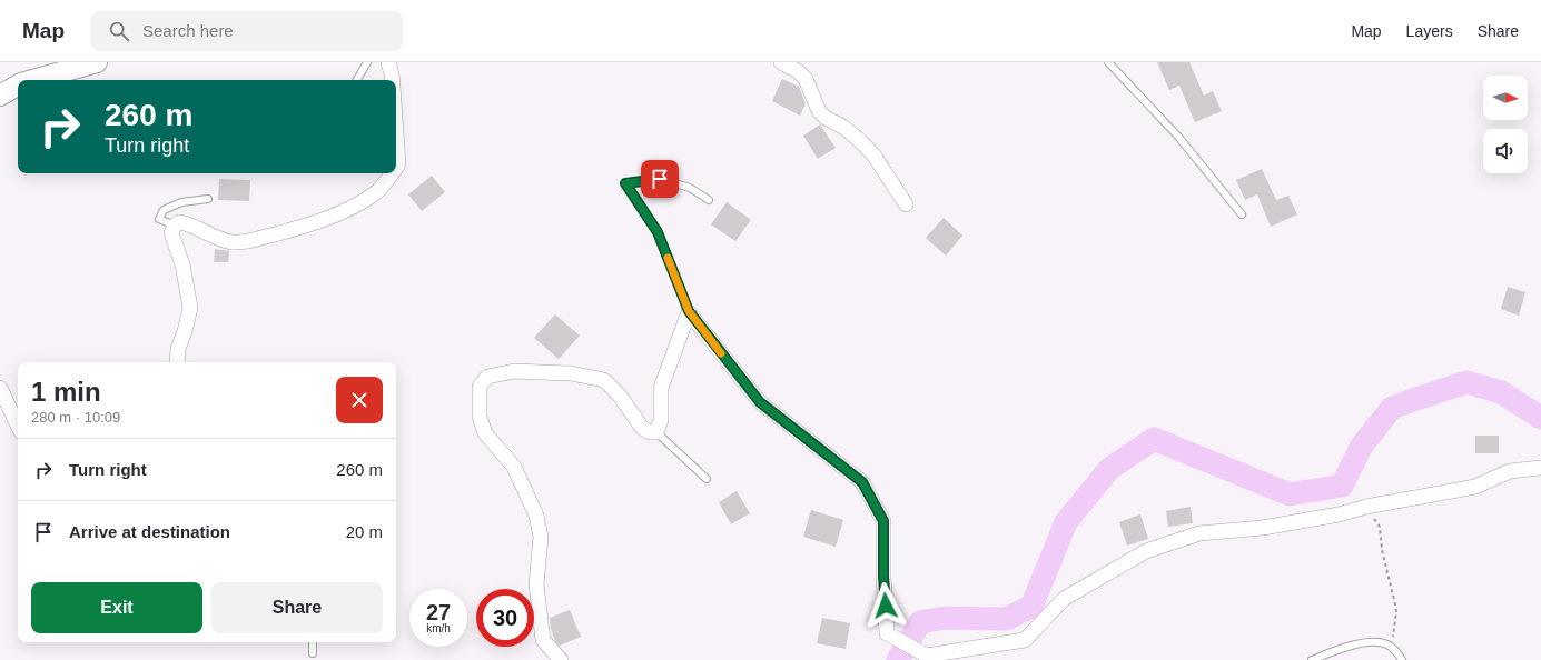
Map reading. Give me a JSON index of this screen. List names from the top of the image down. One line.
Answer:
{"north":"right","page":{"header":"Map","search":"Search here","nav":["Map","Layers","Share"],"turn":["260 m","Turn right"],"heading":["1 min","280 m · 10:09"],"list":[{"name":"Turn right","value":"260 m"},{"name":"Arrive at destination","value":"20 m"}],"buttons":["Exit","Share"],"speed":"27 km/h","limit":"30"}}
